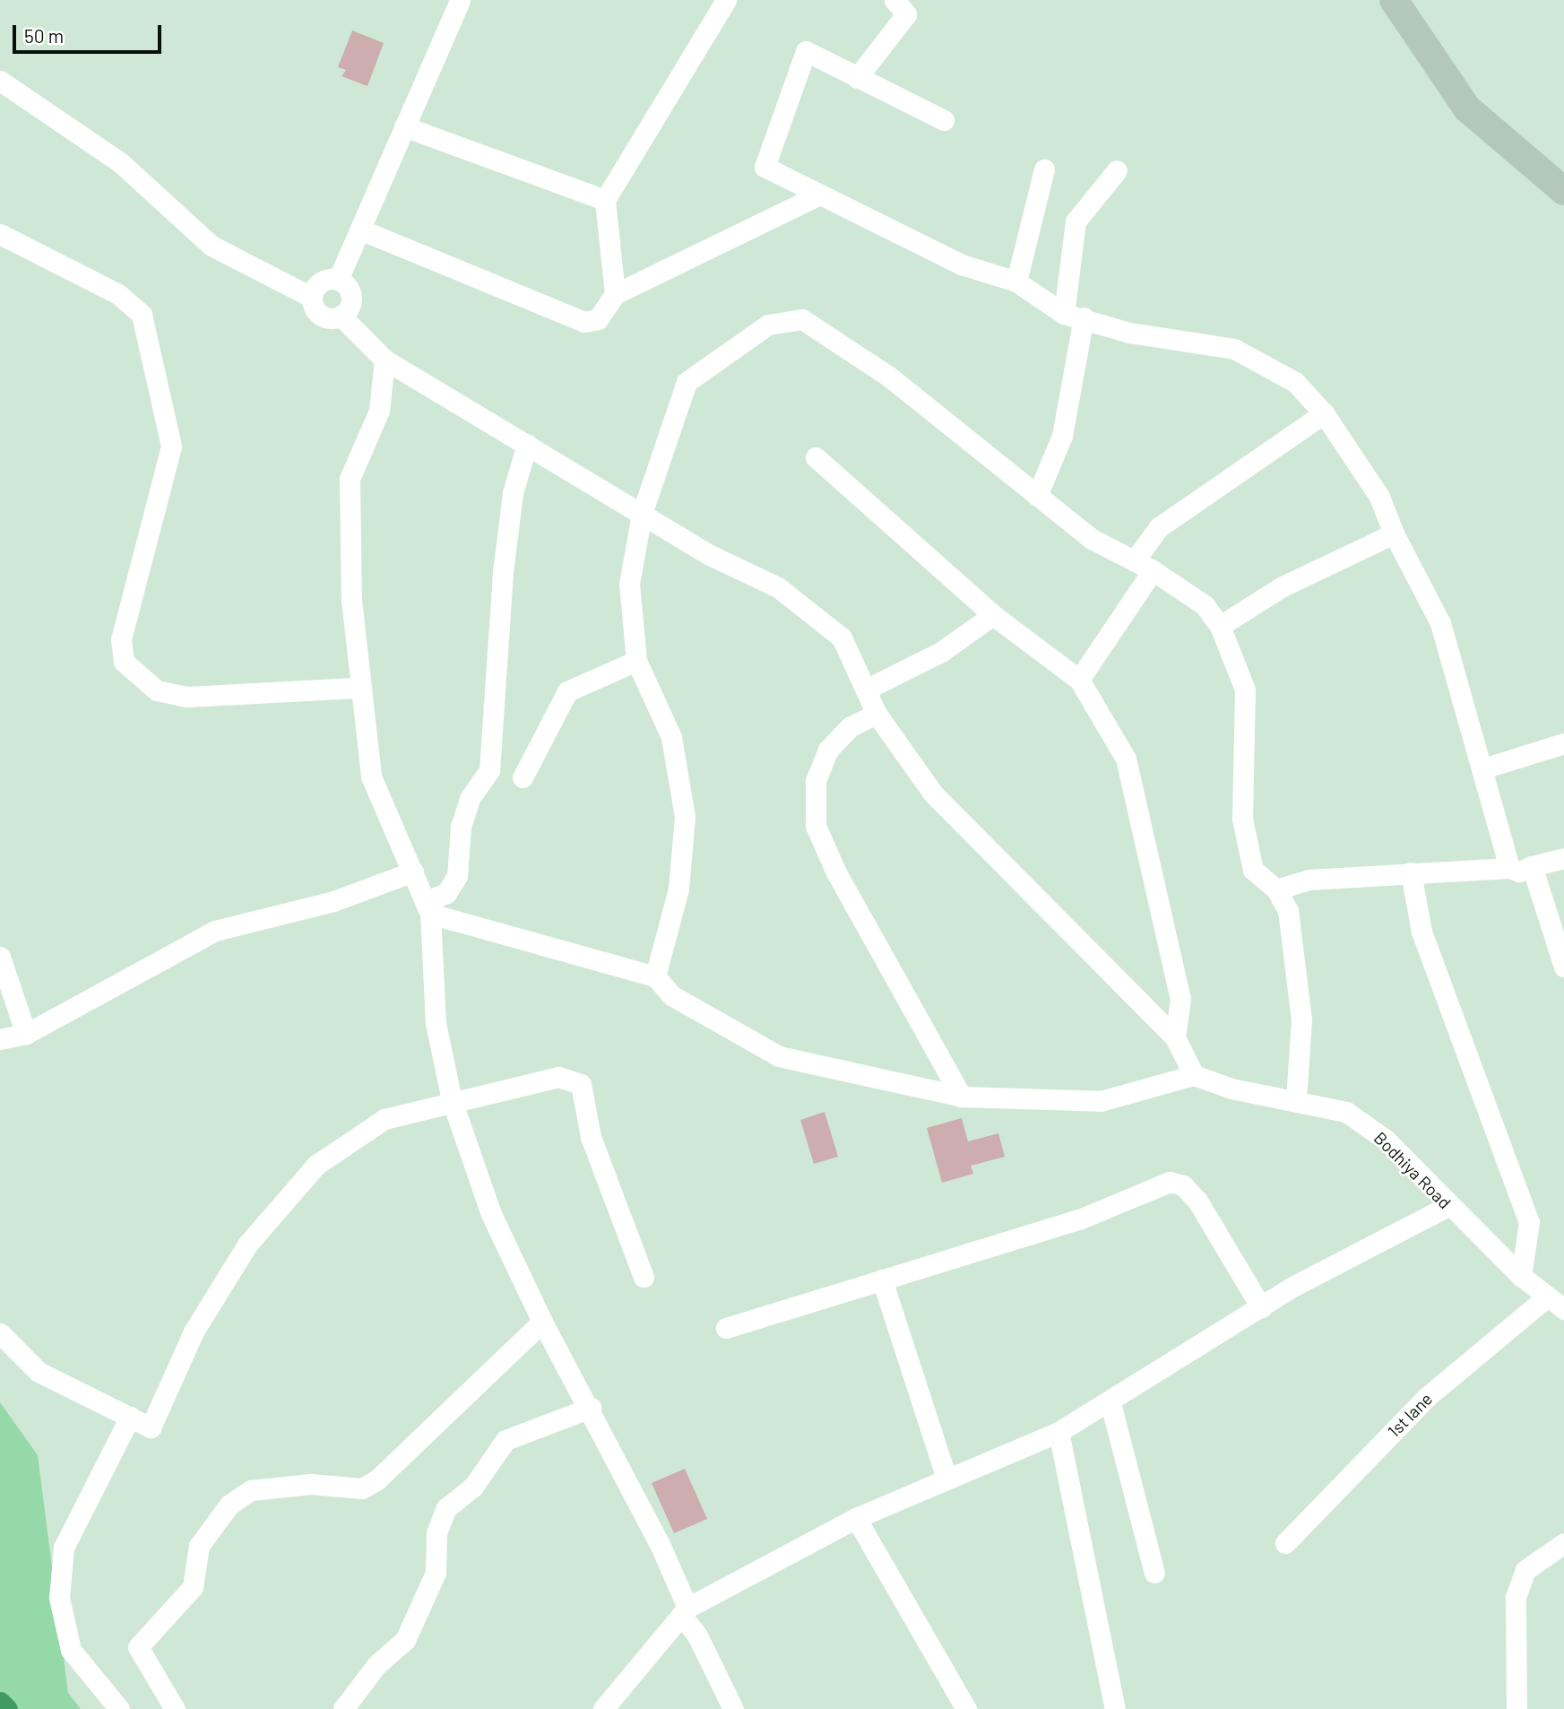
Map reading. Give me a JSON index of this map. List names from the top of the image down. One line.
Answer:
{"streets":{"street":["Bodhiya Road","1st lane"]},"crossings":[["Bodhiya Road","1st lane"]],"scale_bar":"50 m"}
